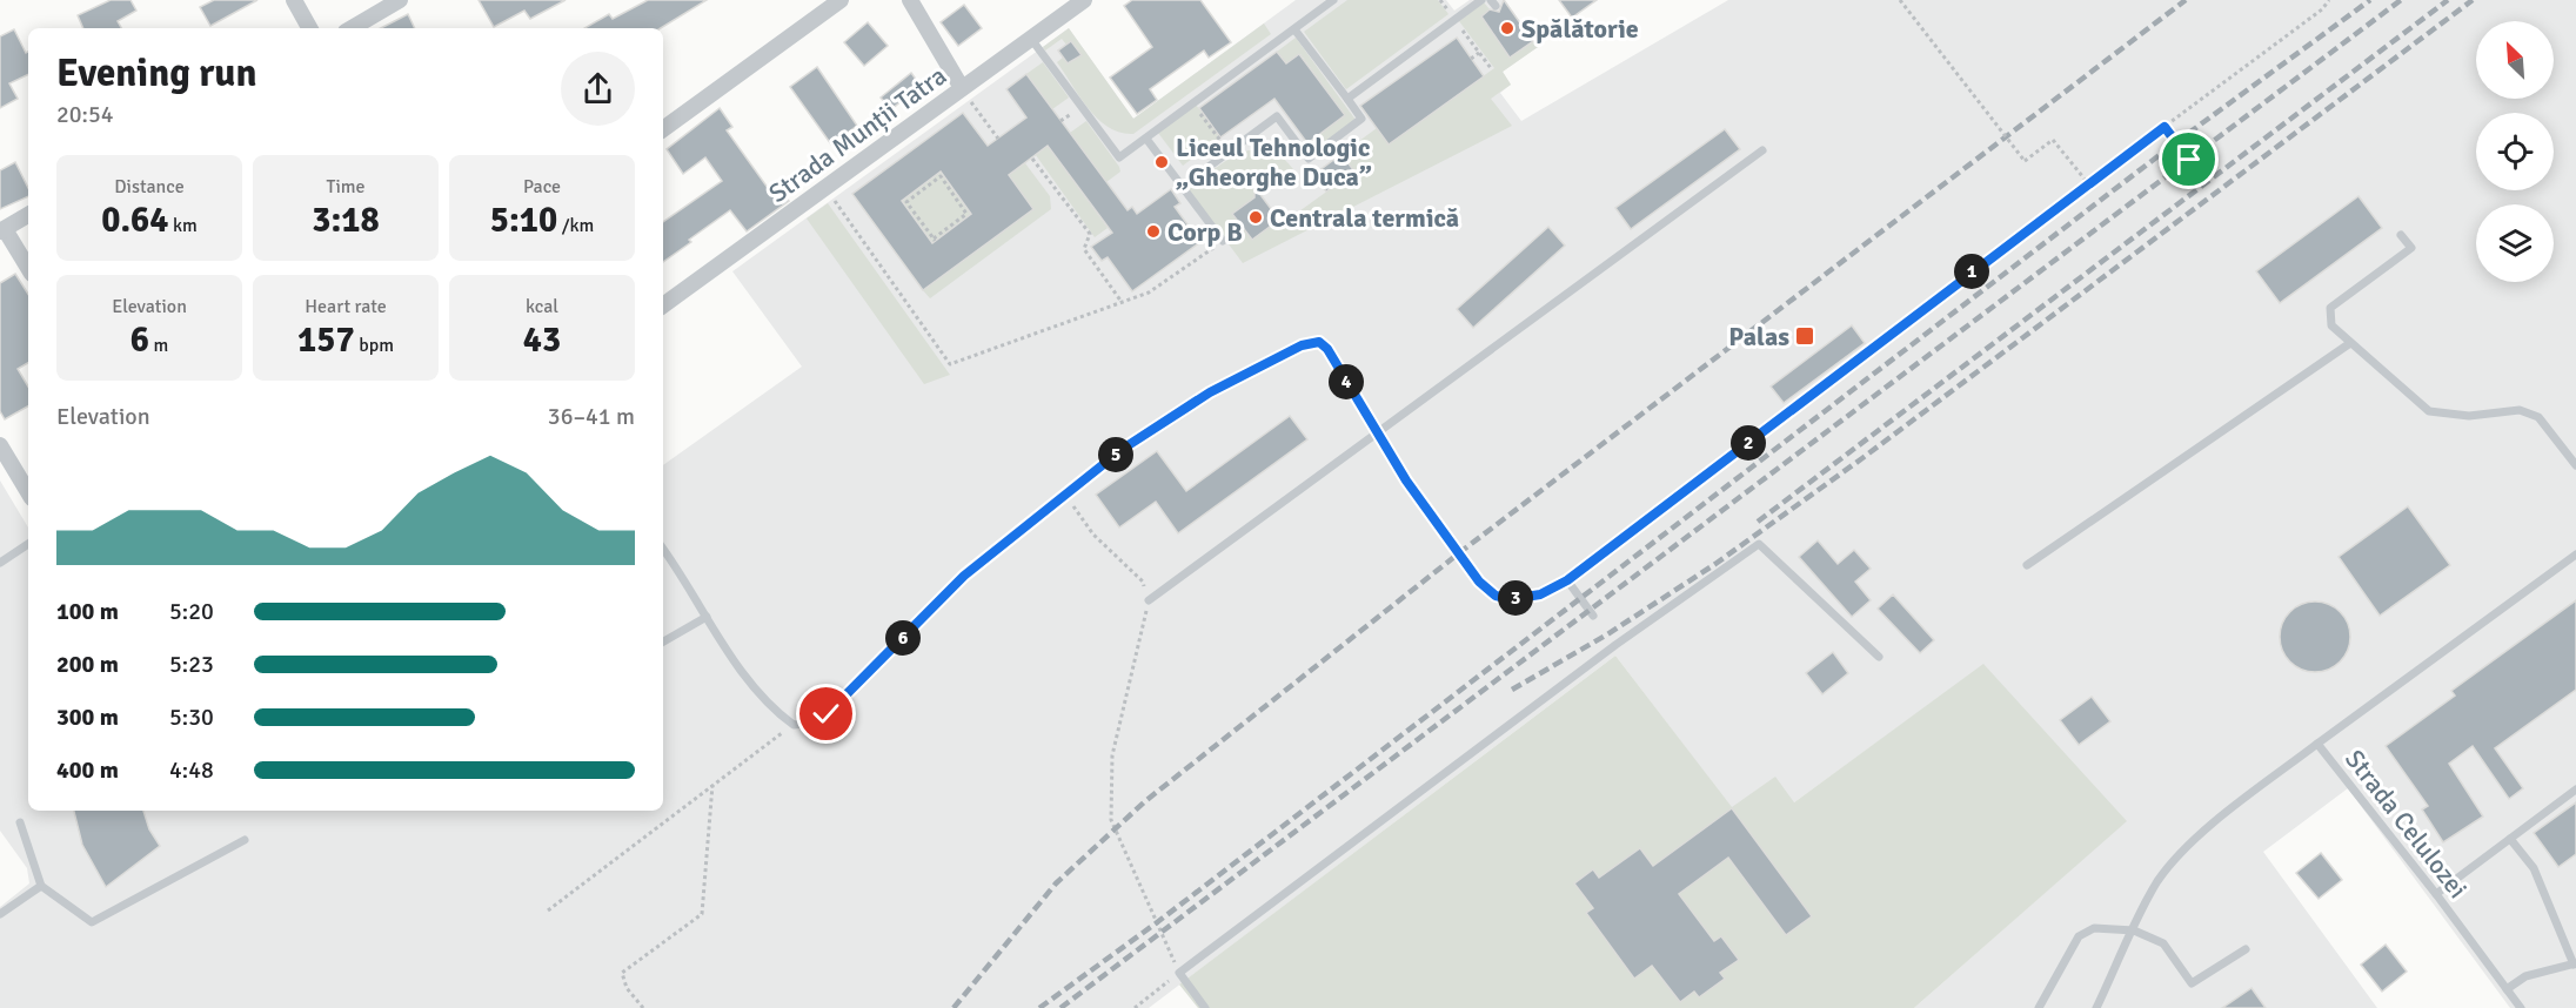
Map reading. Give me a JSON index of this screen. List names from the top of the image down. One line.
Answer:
{"streets":{"street":["Strada Munții Tatra"],"lane":["Strada Celulozei"]},"places":{"other":["Spălătorie","Liceul Tehnologic „Gheorghe Duca”","Centrala termică","Corp B"],"transit":["Palas"]},"north":"top left","page":{"heading":["Evening run","20:54"],"stats":[["Distance","0.64 km"],["Time","3:18"],["Pace","5:10 /km"],["Elevation","6 m"],["Heart rate","157 bpm"],["kcal","43"]],"pins":["1","4","2","5","3","6"],"chart":["Elevation","36–41 m"],"list":[{"name":"100 m","note":"5:20"},{"name":"200 m","note":"5:23"},{"name":"300 m","note":"5:30"},{"name":"400 m","note":"4:48"}]}}
